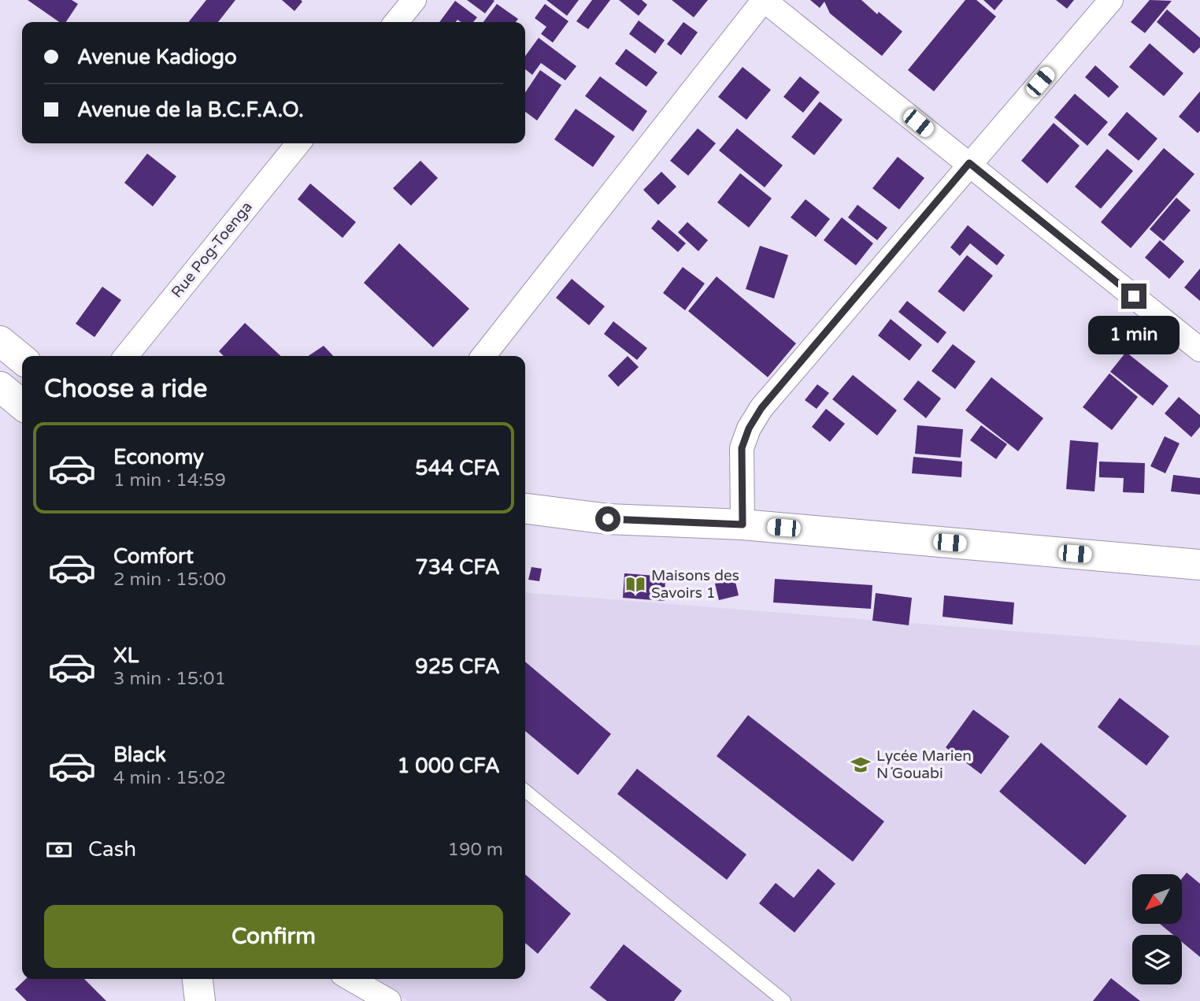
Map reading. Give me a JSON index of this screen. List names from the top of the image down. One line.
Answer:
{"streets":{"street":["Rue Pog-Toenga"]},"places":{"library":["Maisons des Savoirs 1"],"school or university":["Lycée Marien N´Gouabi"]},"north":"bottom left","page":{"banner":["Avenue Kadiogo","Avenue de la B.C.F.A.O."],"bubble":"1 min","heading":"Choose a ride","list":[{"name":"Economy","note":"1 min · 14:59","value":"544 CFA"},{"name":"Comfort","note":"2 min · 15:00","value":"734 CFA"},{"name":"XL","note":"3 min · 15:01","value":"925 CFA"},{"name":"Black","note":"4 min · 15:02","value":"1 000 CFA"}],"pay":["Cash","190 m"],"buttons":"Confirm"}}
